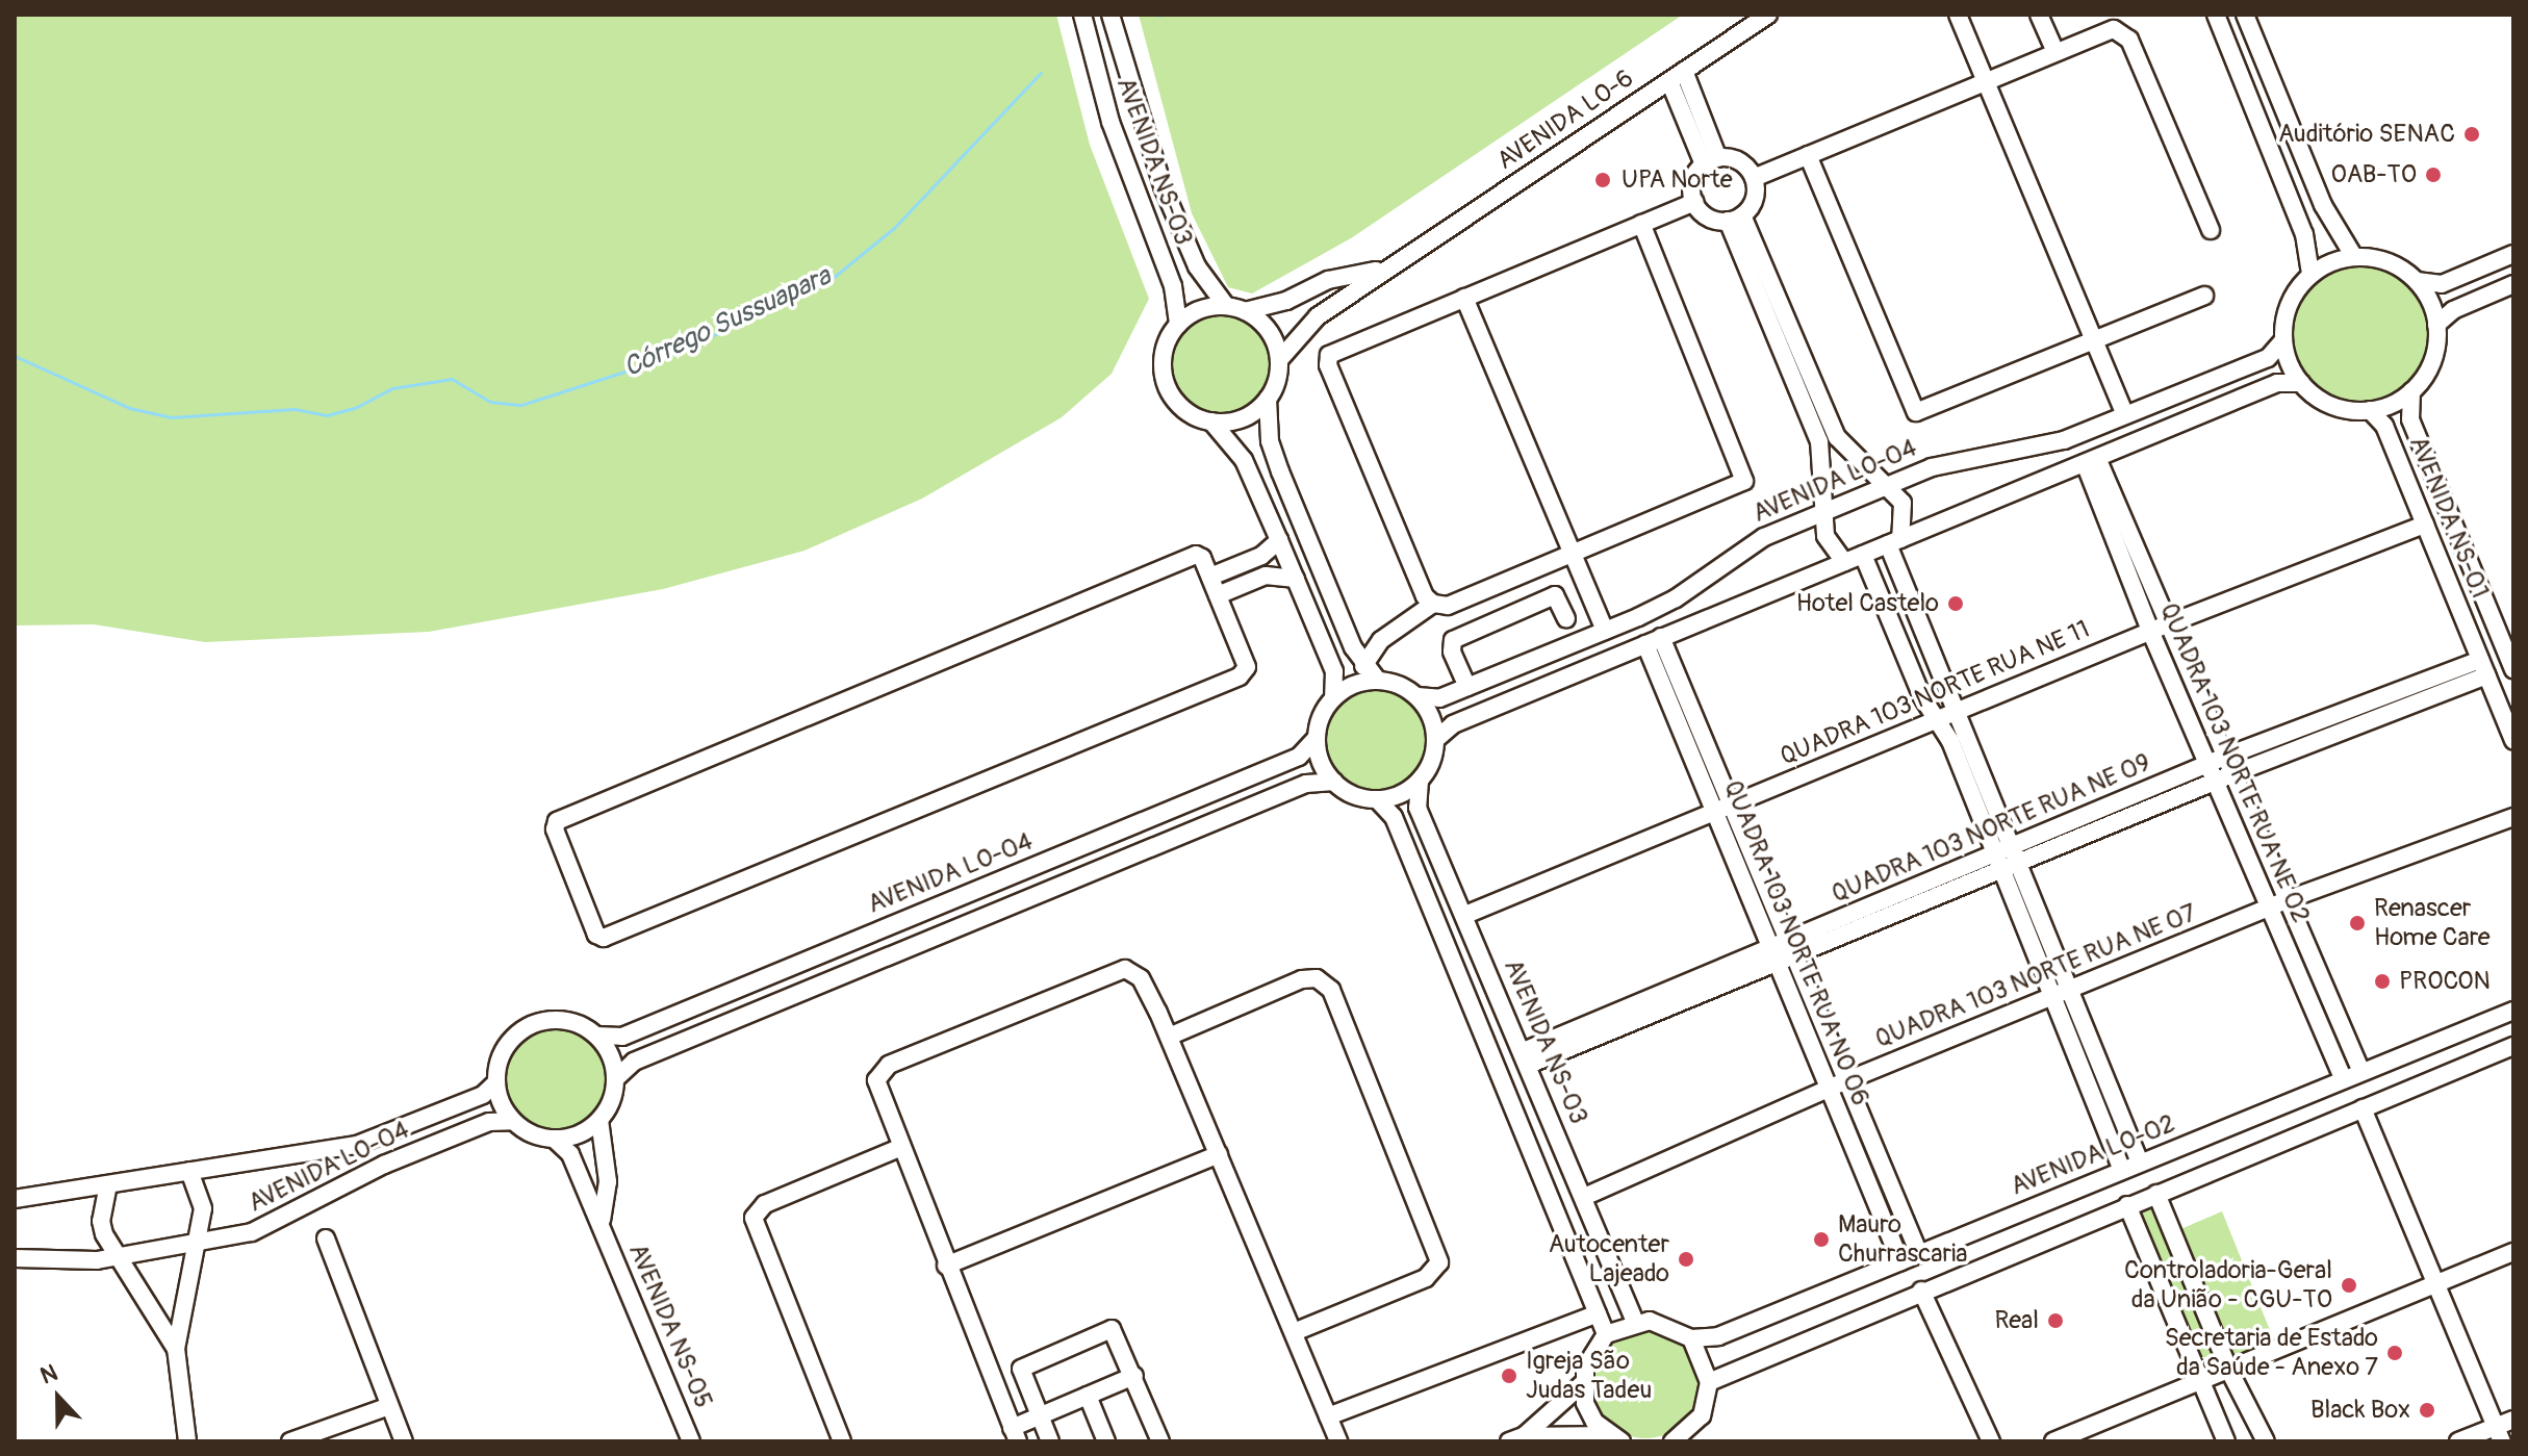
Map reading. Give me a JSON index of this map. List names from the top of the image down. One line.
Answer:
{"streets":{"street":["AVENIDA LO-6","AVENIDA NS-03","AVENIDA LO-04","AVENIDA NS-01","QUADRA 103 NORTE RUA NE 11","QUADRA 103 NORTE RUA NE 02","QUADRA 103 NORTE RUA NE 09","QUADRA 103 NORTE RUA NO 06","QUADRA 103 NORTE RUA NE 07","AVENIDA LO-02","AVENIDA NS-05"]},"crossings":[["AVENIDA LO-6","AVENIDA NS-03"],["AVENIDA NS-03","AVENIDA LO-04"],["AVENIDA NS-03","QUADRA 103 NORTE RUA NE 11"],["AVENIDA NS-03","QUADRA 103 NORTE RUA NE 09"],["AVENIDA NS-03","QUADRA 103 NORTE RUA NE 07"],["AVENIDA LO-04","AVENIDA NS-01"],["AVENIDA LO-04","AVENIDA NS-05"],["AVENIDA NS-01","QUADRA 103 NORTE RUA NE 11"],["AVENIDA NS-01","QUADRA 103 NORTE RUA NE 09"],["QUADRA 103 NORTE RUA NE 11","QUADRA 103 NORTE RUA NE 02"],["QUADRA 103 NORTE RUA NE 11","QUADRA 103 NORTE RUA NO 06"],["QUADRA 103 NORTE RUA NE 02","QUADRA 103 NORTE RUA NE 09"],["QUADRA 103 NORTE RUA NE 02","QUADRA 103 NORTE RUA NE 07"],["QUADRA 103 NORTE RUA NE 02","AVENIDA LO-02"],["QUADRA 103 NORTE RUA NE 09","QUADRA 103 NORTE RUA NO 06"],["QUADRA 103 NORTE RUA NO 06","QUADRA 103 NORTE RUA NE 07"],["QUADRA 103 NORTE RUA NO 06","AVENIDA LO-02"]],"water":["Córrego Sussuapara"],"places":["Auditório SENAC","OAB-TO","UPA Norte","Hotel Castelo","Renascer Home Care","PROCON","Mauro Churrascaria","Autocenter Lajeado","Controladoria-Geral da União - CGU-TO","Real","Secretaria de Estado da Saúde - Anexo 7","Igreja São Judas Tadeu","Black Box"],"north":"top"}
